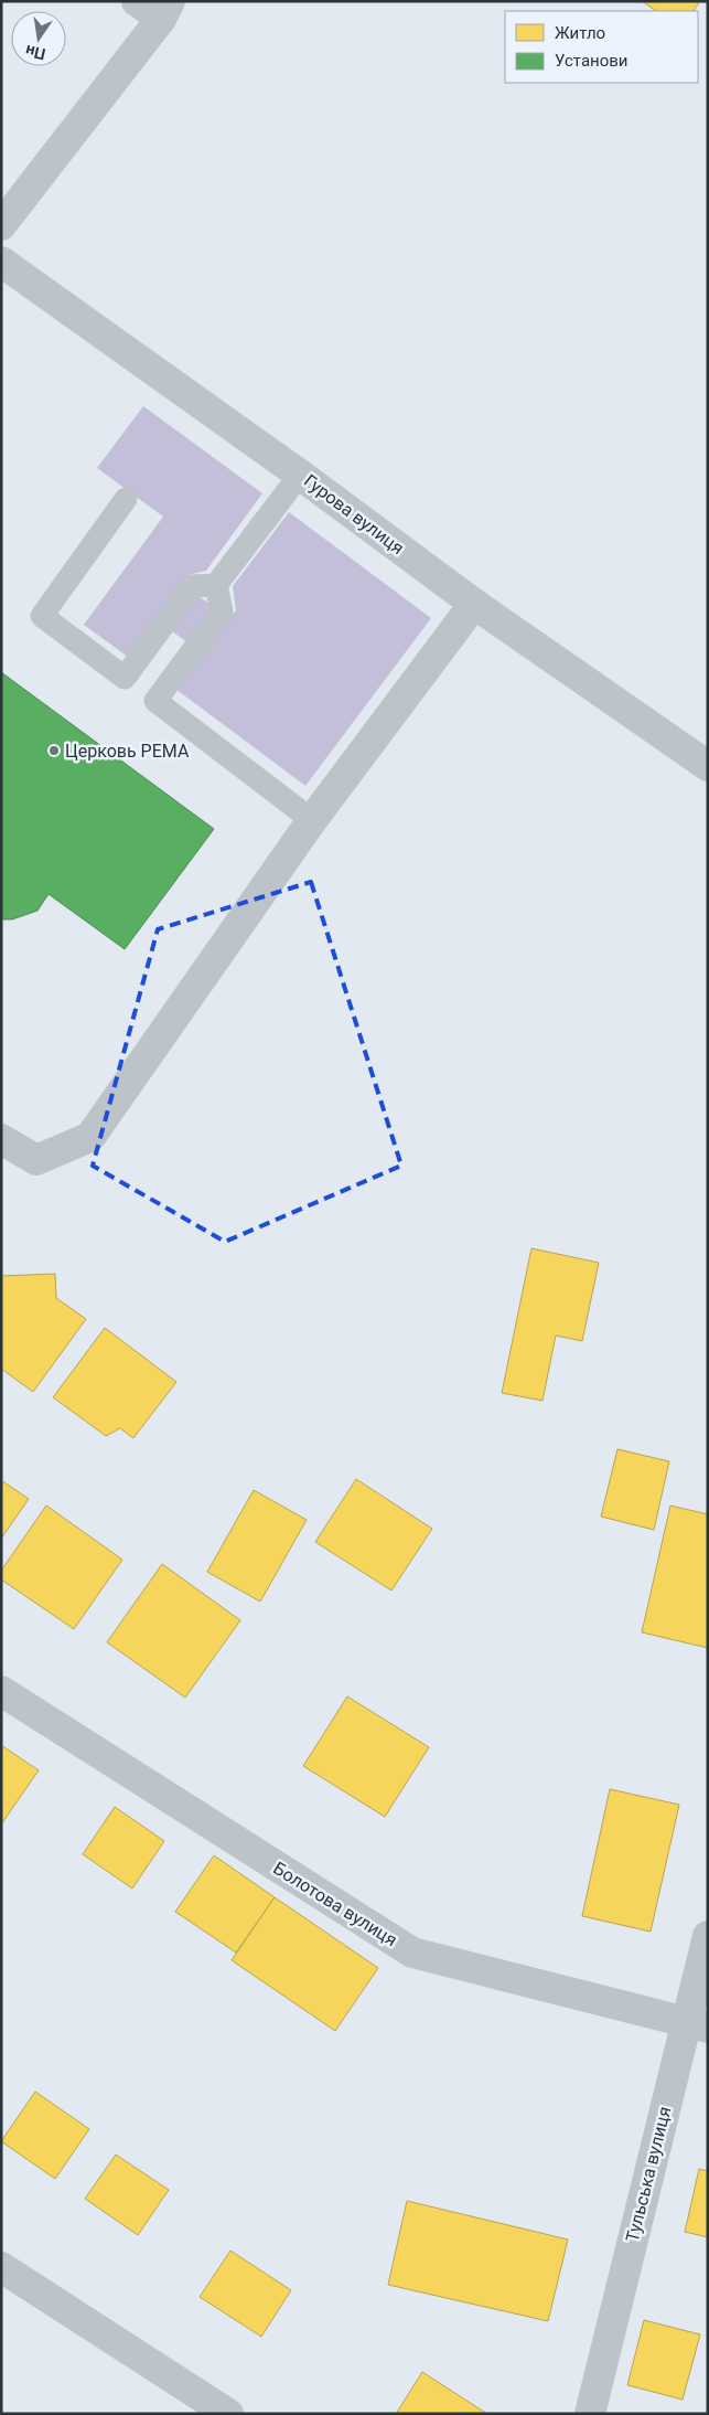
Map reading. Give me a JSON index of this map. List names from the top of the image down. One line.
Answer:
{"streets":{"street":["Гурова вулиця","Болотова вулиця","Тульська вулиця"]},"crossings":[["Болотова вулиця","Тульська вулиця"]],"places":["Церковь РЕМА"],"legend":["Житло","Установи"],"north":"bottom"}
